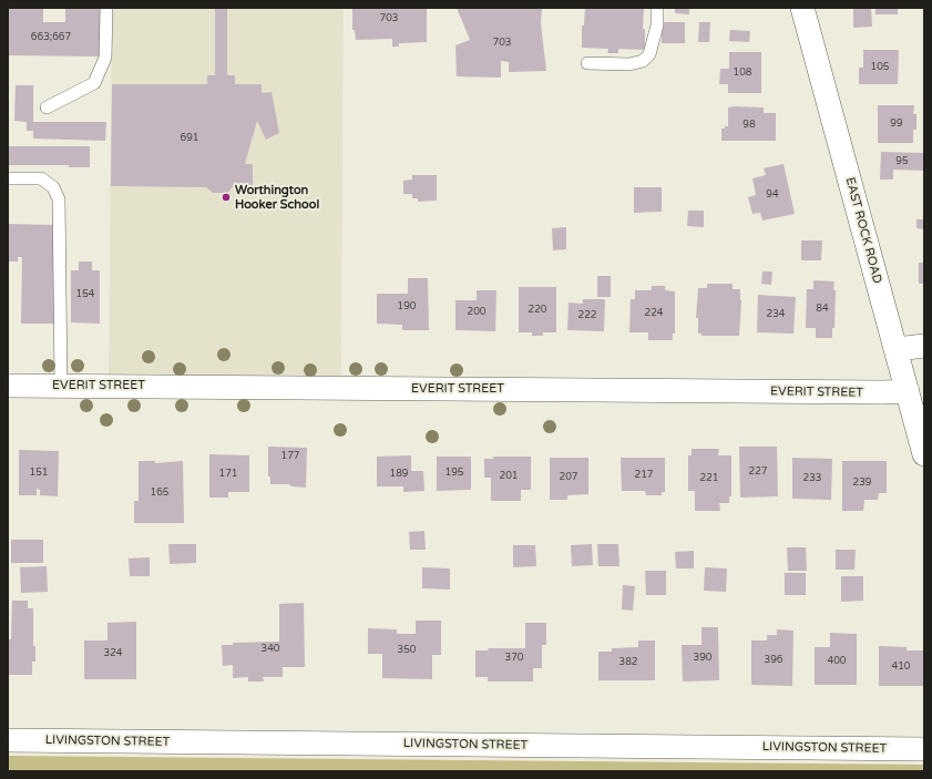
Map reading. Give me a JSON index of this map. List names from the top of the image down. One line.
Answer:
{"streets":{"street":["EAST ROCK ROAD","EVERIT STREET","LIVINGSTON STREET"]},"crossings":[["EAST ROCK ROAD","EVERIT STREET"]],"places":["Worthington Hooker School"],"house_numbers":["703","663;667","703","105","108","99","98","691","95","94","154","190","84","220","200","224","234","222","177","227","151","195","171","189","217","201","207","221","233","239","165","340","350","324","370","390","396","400","382","410"]}
